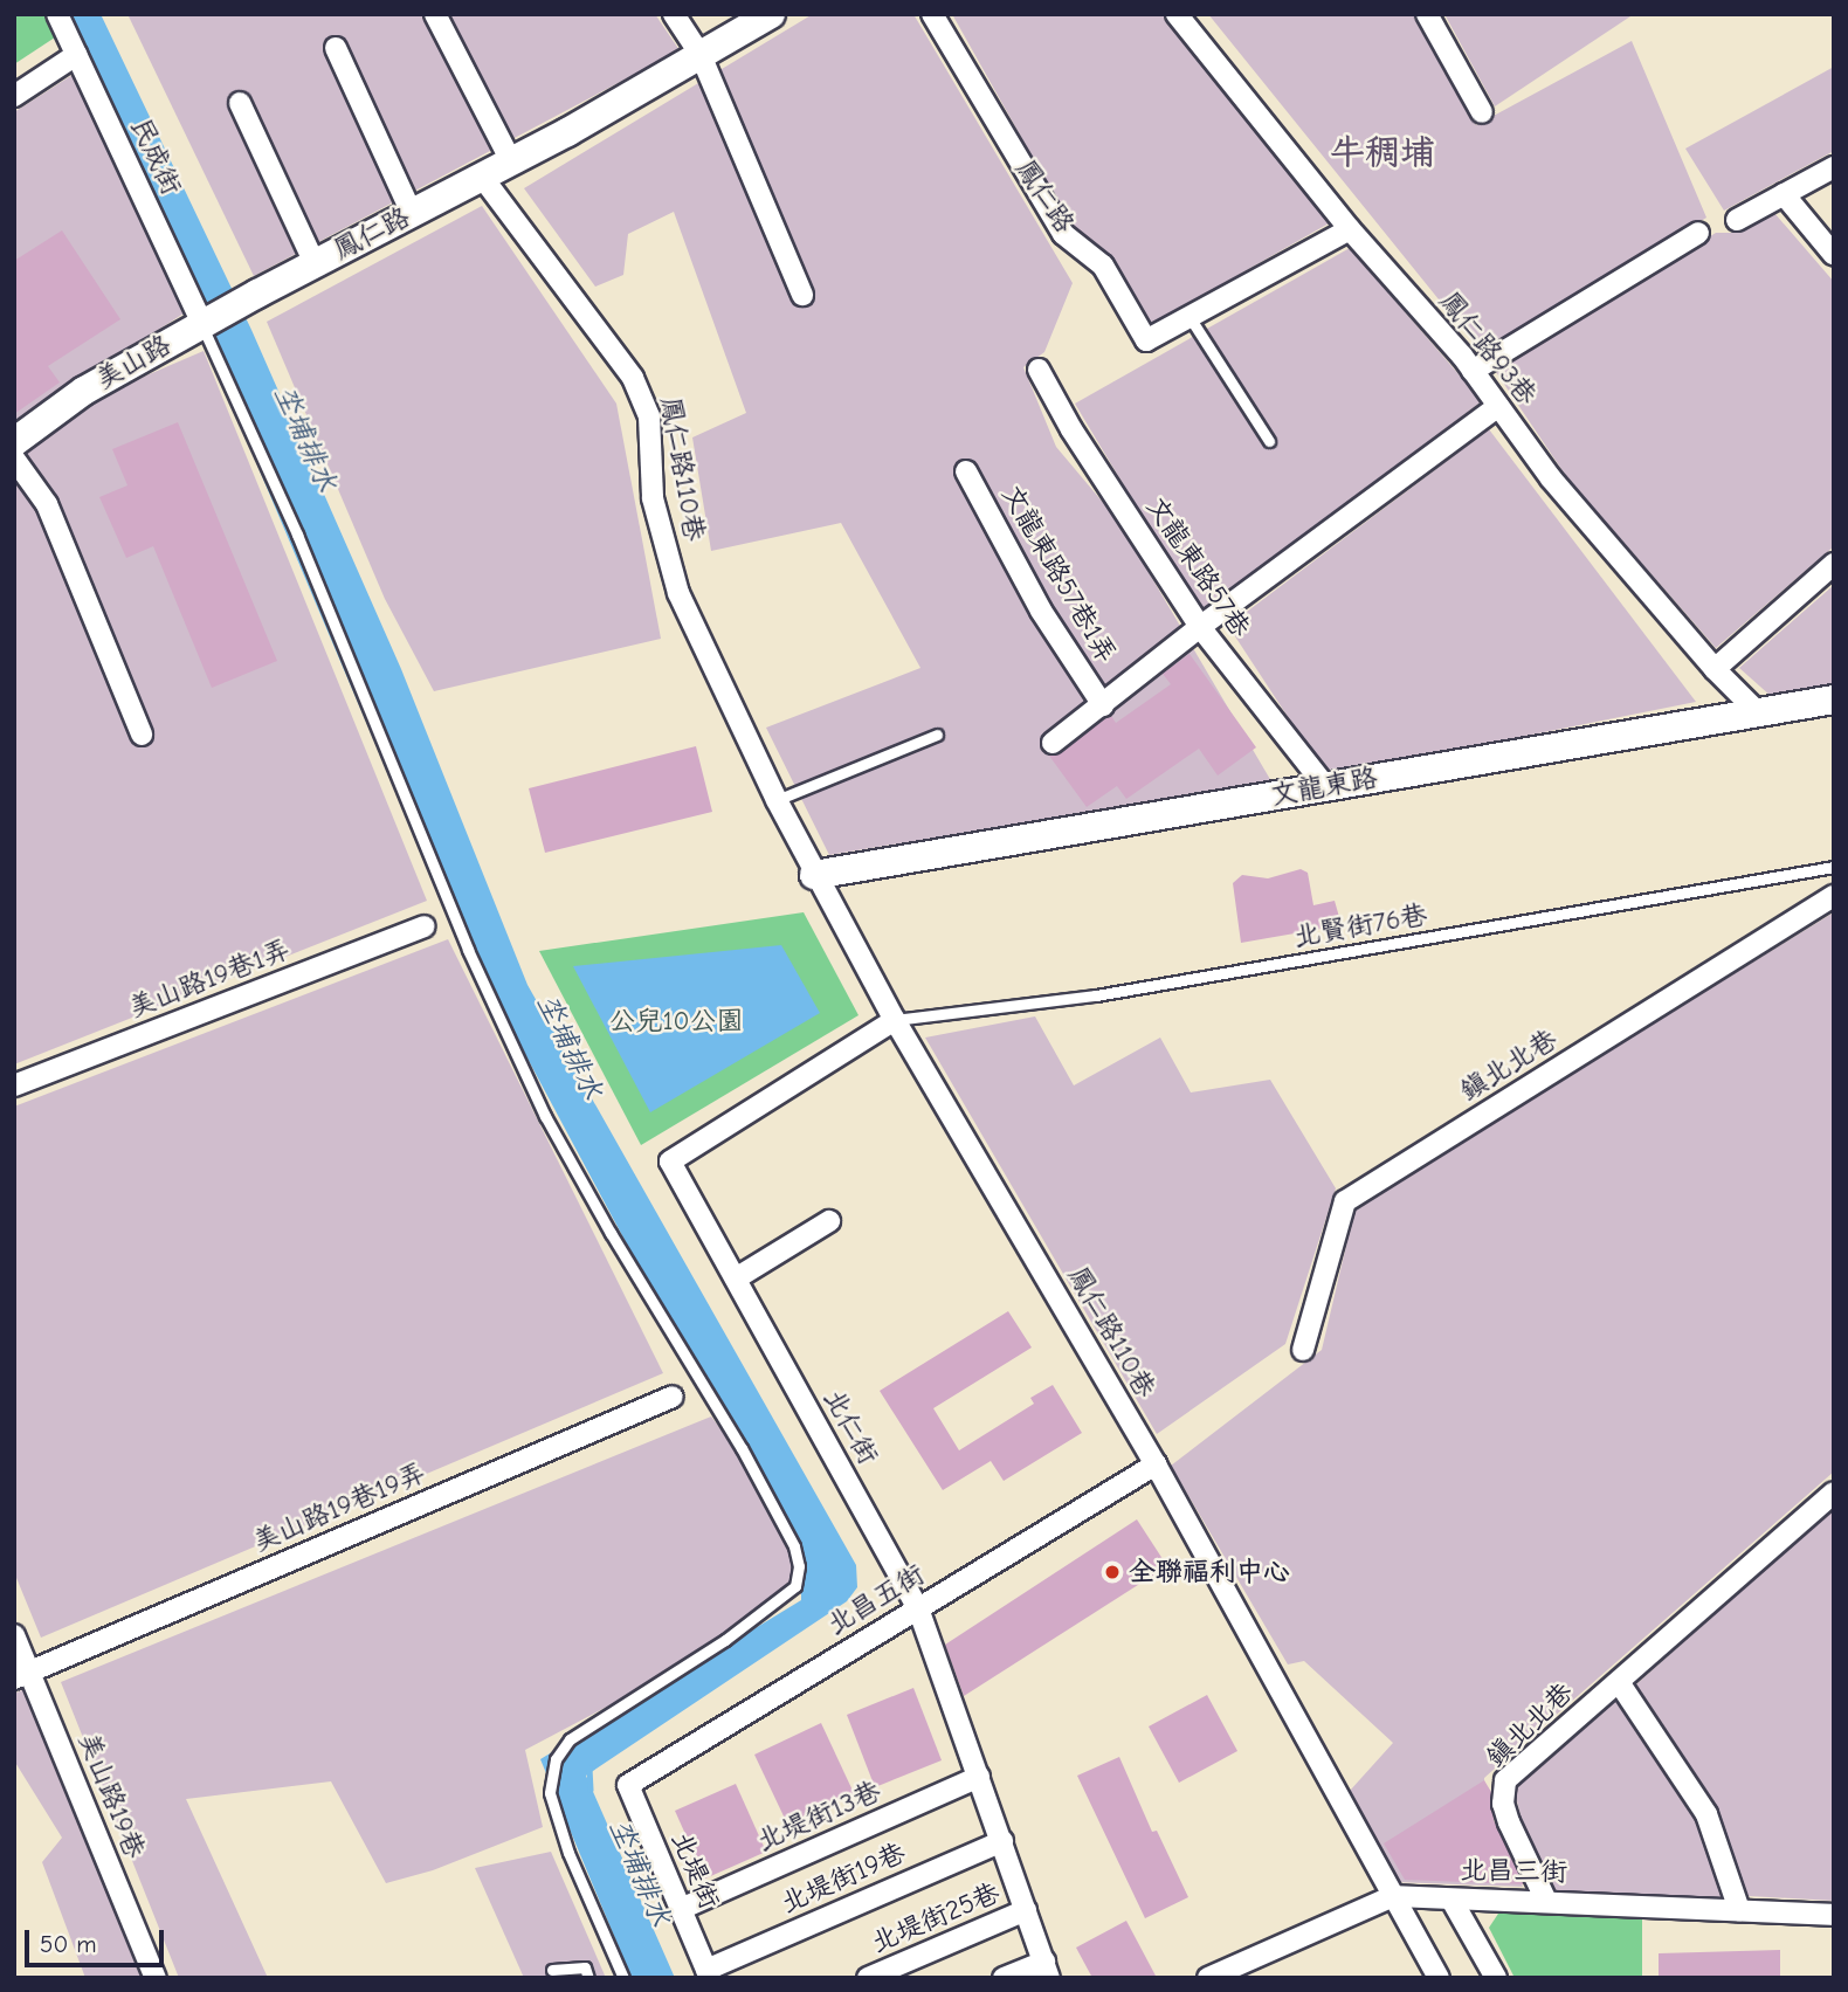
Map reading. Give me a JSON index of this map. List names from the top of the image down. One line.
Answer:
{"streets":{"street":["民成街","鳳仁路","鳳仁路93巷","美山路","鳳仁路110巷","文龍東路57巷","文龍東路57巷1弄","文龍東路","美山路19巷1弄","鎮北北巷","北仁街","美山路19巷19弄","北昌五街","美山路19巷","北堤街13巷","北堤街","北昌三街","北堤街19巷","北堤街25巷"],"lane":["北賢街76巷"]},"crossings":[["民成街","美山路"],["鳳仁路","鳳仁路93巷"],["鳳仁路","美山路"],["鳳仁路","鳳仁路110巷"],["鳳仁路93巷","文龍東路"],["鳳仁路110巷","文龍東路"],["鳳仁路110巷","北賢街76巷"],["鳳仁路110巷","北仁街"],["鳳仁路110巷","北昌五街"],["鳳仁路110巷","北昌三街"],["文龍東路57巷","文龍東路"],["北賢街76巷","北仁街"],["鎮北北巷","北昌三街"],["北仁街","北昌五街"],["北仁街","北堤街13巷"],["北仁街","北堤街19巷"],["北仁街","北堤街25巷"],["美山路19巷19弄","美山路19巷"],["北昌五街","北堤街"],["北堤街13巷","北堤街"],["北堤街","北堤街19巷"]],"districts":["牛稠埔"],"water":["坔埔排水"],"parks":["公兒10公園"],"places":["全聯福利中心"],"scale_bar":"50 m"}
